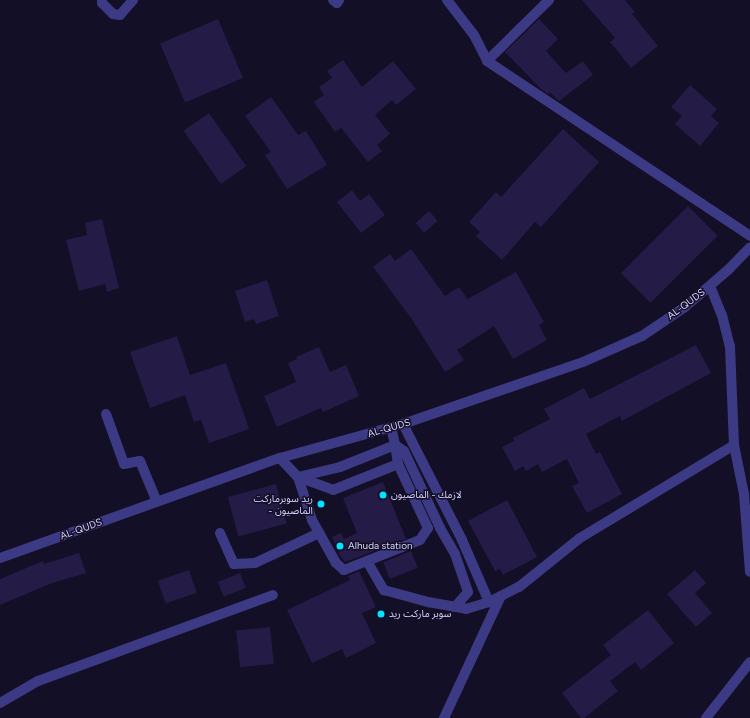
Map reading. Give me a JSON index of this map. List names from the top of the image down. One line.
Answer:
{"streets":{"street":["AL-QUDS"]},"places":["لازمك - الماصيون","ريد سوبرماركت - الماصيون","Alhuda station","سوبر ماركت ريد"]}
